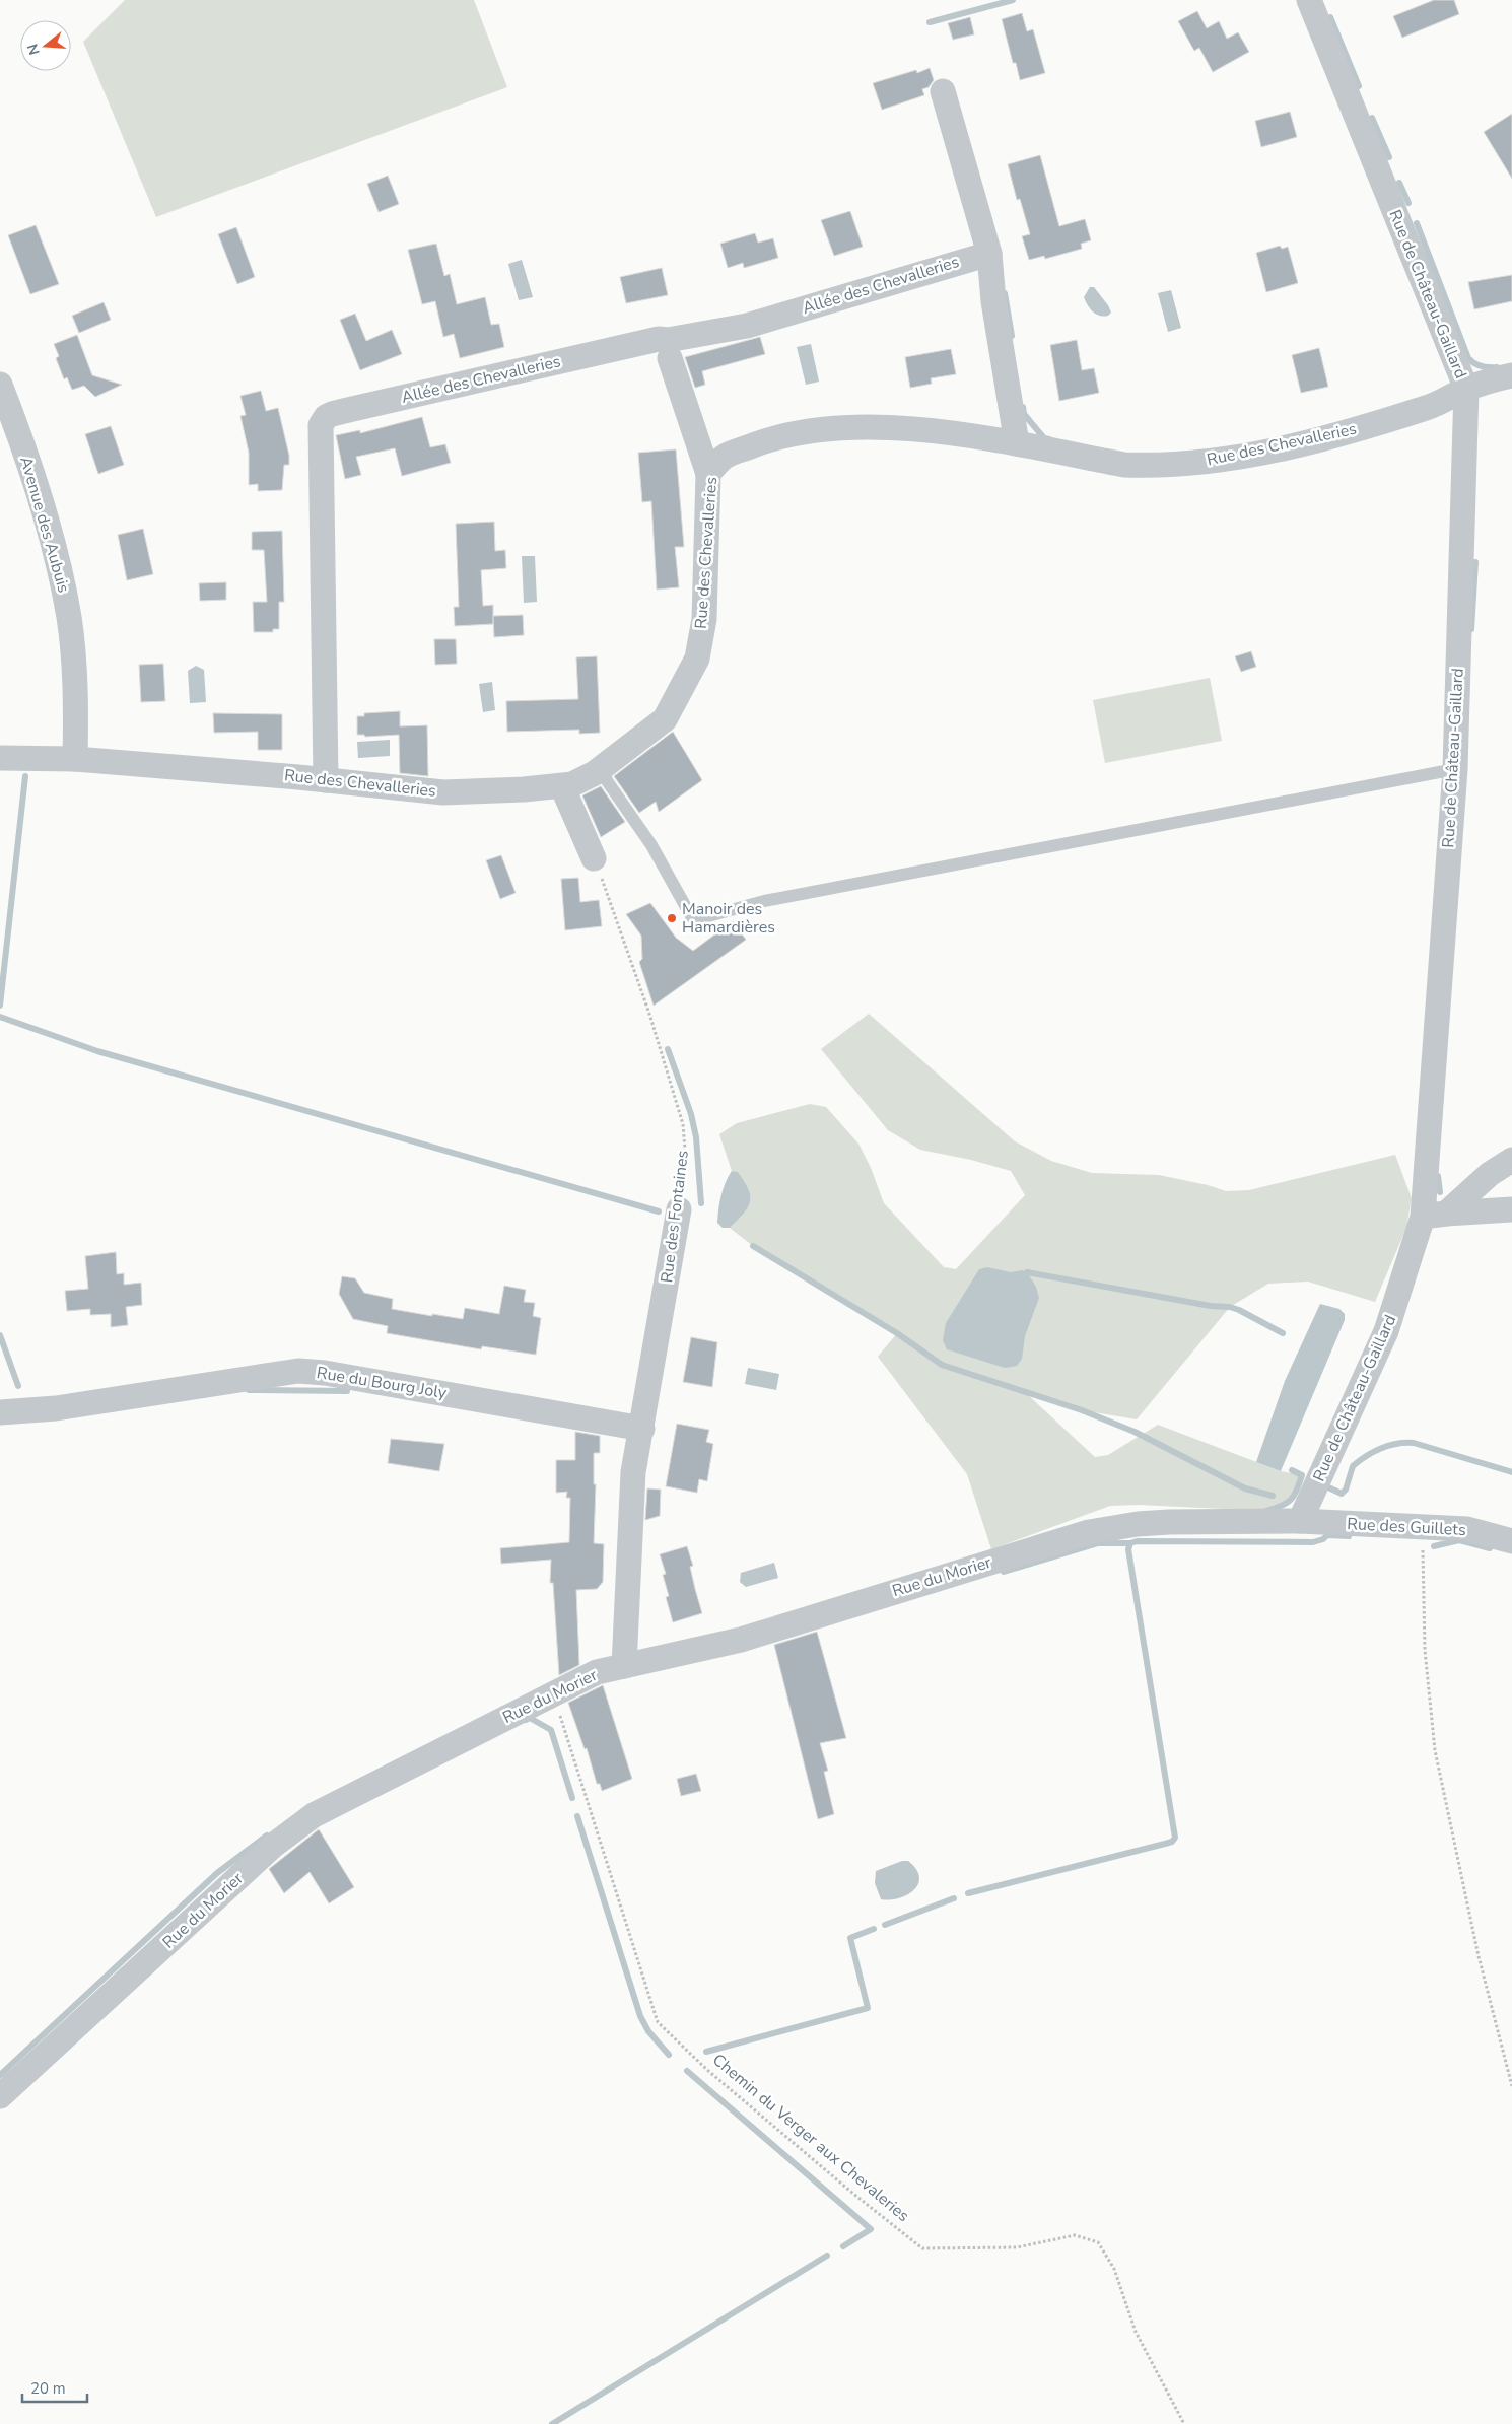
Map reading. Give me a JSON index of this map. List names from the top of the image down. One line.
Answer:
{"streets":{"street":["Allée des Chevalleries","Rue de Château-Gaillard","Rue des Chevalleries","Avenue des Aubuis","Rue des Fontaines","Rue du Bourg Joly","Rue des Guillets","Rue du Morier"],"path":["Chemin du Verger aux Chevaleries"]},"crossings":[["Allée des Chevalleries","Rue des Chevalleries"],["Rue de Château-Gaillard","Rue des Chevalleries"],["Rue de Château-Gaillard","Rue des Guillets"],["Rue de Château-Gaillard","Rue du Morier"],["Rue des Chevalleries","Avenue des Aubuis"],["Rue des Fontaines","Rue du Bourg Joly"],["Rue des Fontaines","Rue du Morier"],["Rue des Guillets","Rue du Morier"],["Rue du Morier","Chemin du Verger aux Chevaleries"]],"places":["Manoir des Hamardières"],"scale_bar":"20 m","north":"left"}
